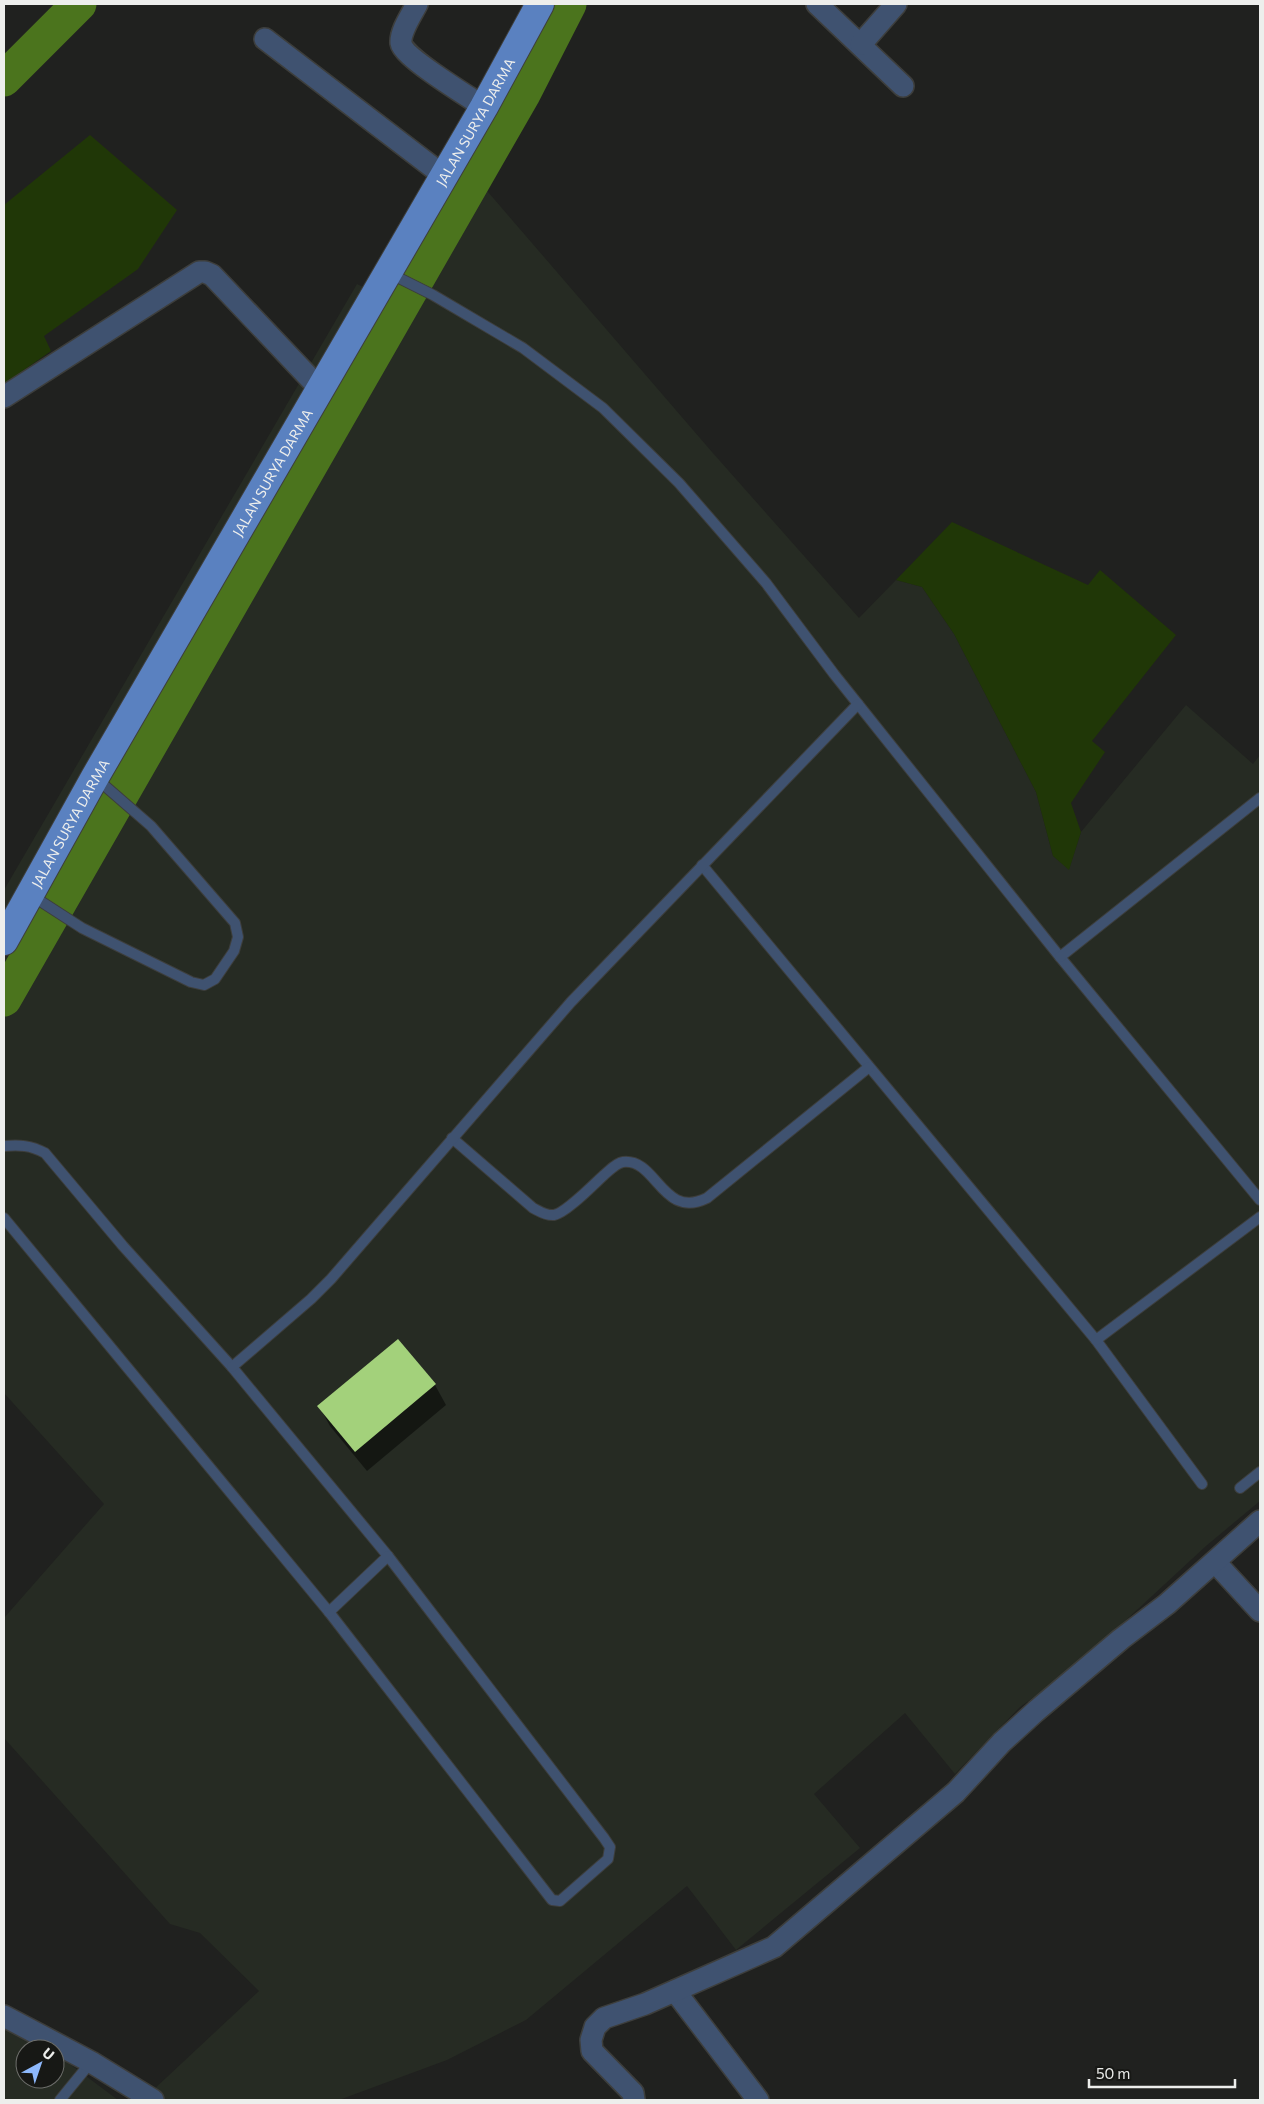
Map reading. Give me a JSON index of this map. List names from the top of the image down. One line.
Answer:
{"streets":{"main road":["JALAN SURYA DARMA"]},"scale_bar":"50 m","north":"top right"}
